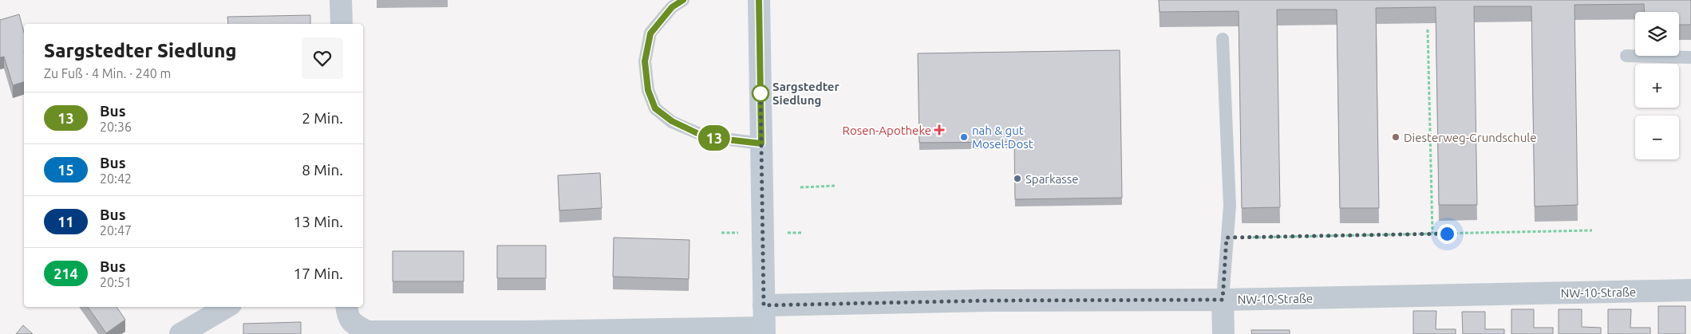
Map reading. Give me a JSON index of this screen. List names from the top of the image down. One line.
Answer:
{"streets":{"street":["NW-10-Straße"]},"places":{"other":["Sargstedter Siedlung","nah & gut Mosel-Dost","Diesterweg-Grundschule","Sparkasse"],"health":["Rosen-Apotheke"]},"lines":["bus line 13"],"page":{"on_map":"13","map_buttons":["+","−"],"heading":["Sargstedter Siedlung","Zu Fuß · 4 Min. · 240 m"],"list":[{"mark":"13","name":"Bus","note":"20:36","value":"2 Min."},{"mark":"15","name":"Bus","note":"20:42","value":"8 Min."},{"mark":"11","name":"Bus","note":"20:47","value":"13 Min."},{"mark":"214","name":"Bus","note":"20:51","value":"17 Min."}]}}
